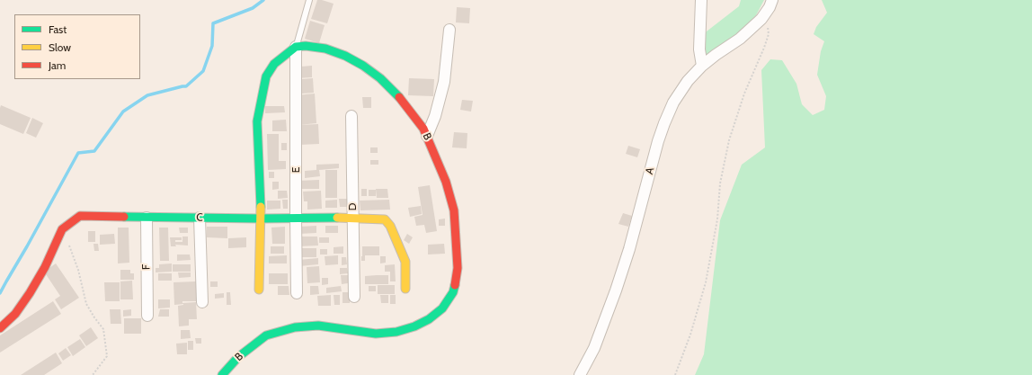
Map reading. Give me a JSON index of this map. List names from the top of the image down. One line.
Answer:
{"streets":{"street":["B","E","A","D","C","F"]},"crossings":[["B","E"],["E","C"],["D","C"],["C","F"]],"legend":["Fast","Slow","Jam"]}
